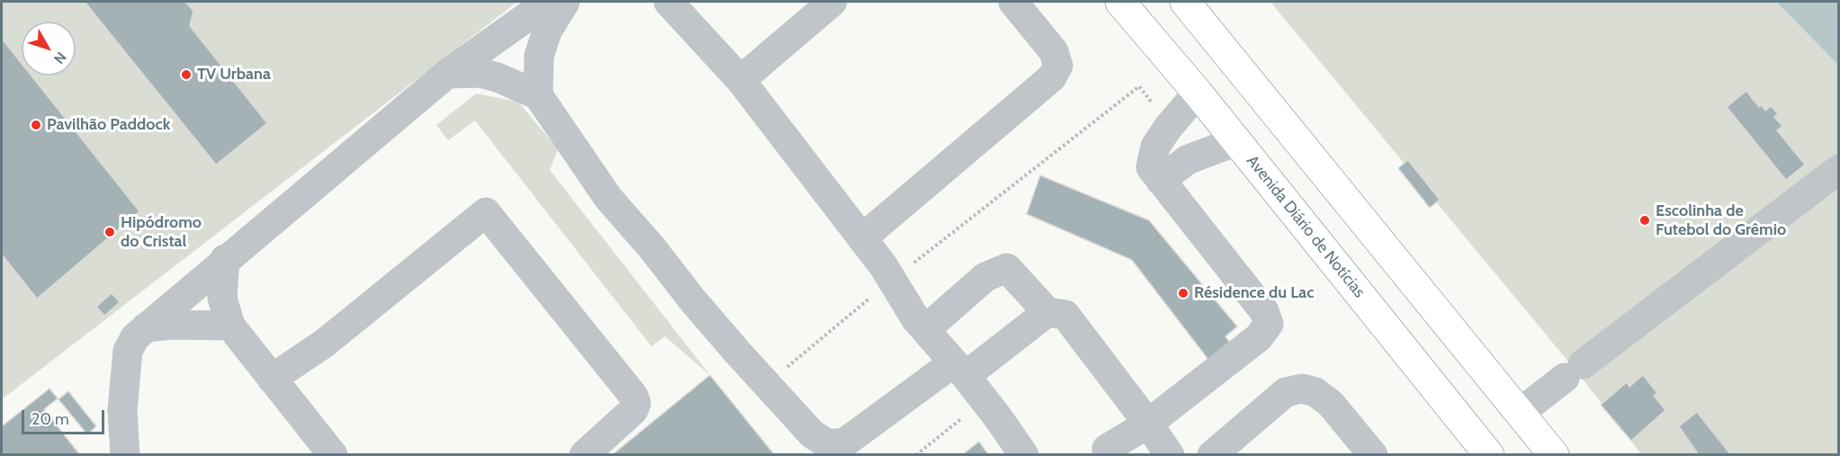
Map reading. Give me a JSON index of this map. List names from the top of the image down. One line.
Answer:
{"streets":{"main road":["Avenida Diário de Notícias"]},"places":["TV Urbana","Pavilhão Paddock","Escolinha de Futebol do Grêmio","Hipódromo do Cristal","Résidence du Lac"],"scale_bar":"20 m","north":"bottom right"}
